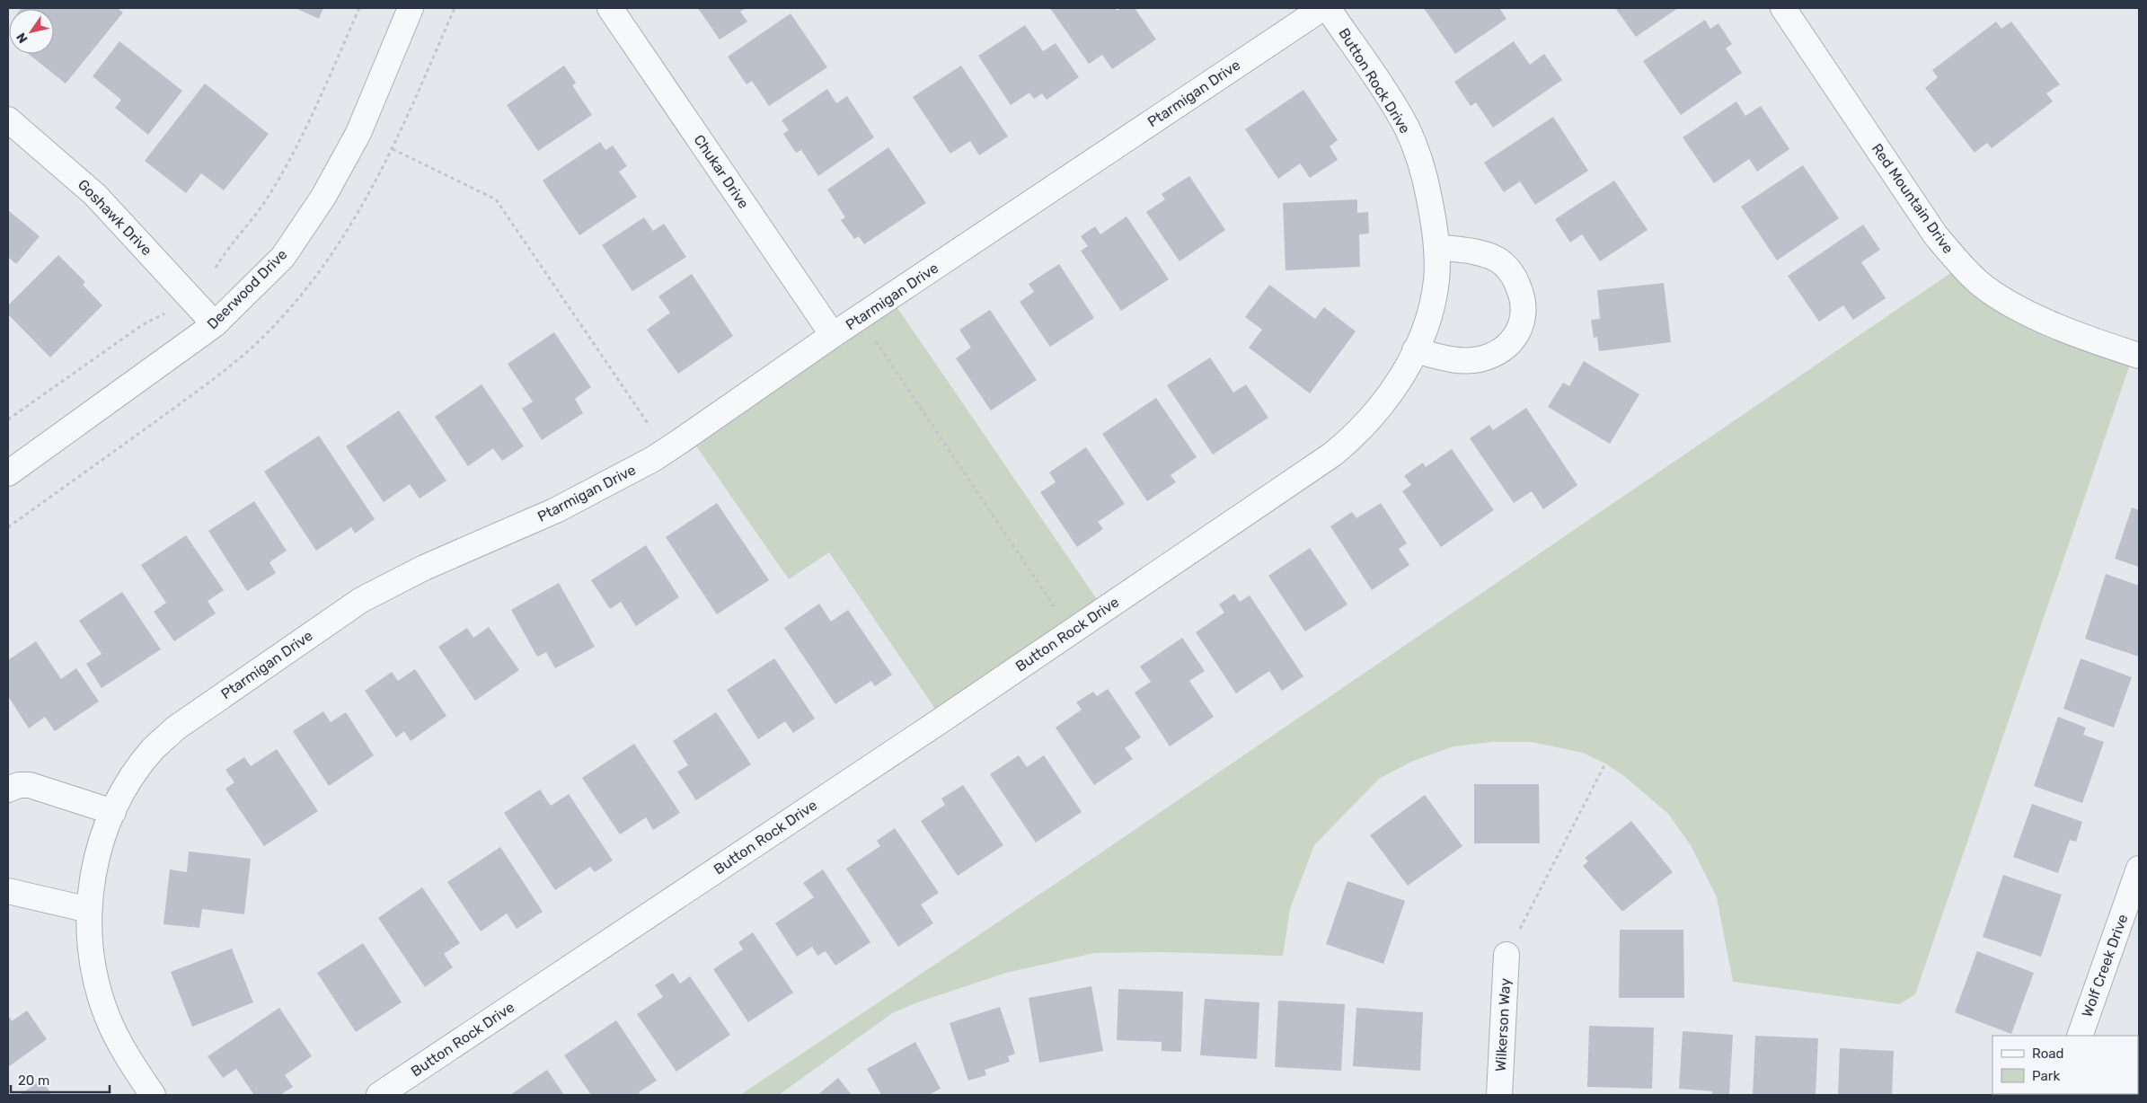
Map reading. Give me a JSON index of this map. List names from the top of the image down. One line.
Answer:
{"streets":{"street":["Button Rock Drive","Ptarmigan Drive","Chukar Drive","Red Mountain Drive","Goshawk Drive","Deerwood Drive","Wolf Creek Drive","Wilkerson Way"]},"crossings":[["Ptarmigan Drive","Chukar Drive"],["Goshawk Drive","Deerwood Drive"]],"legend":["Road","Park"],"scale_bar":"20 m","north":"bottom left"}
